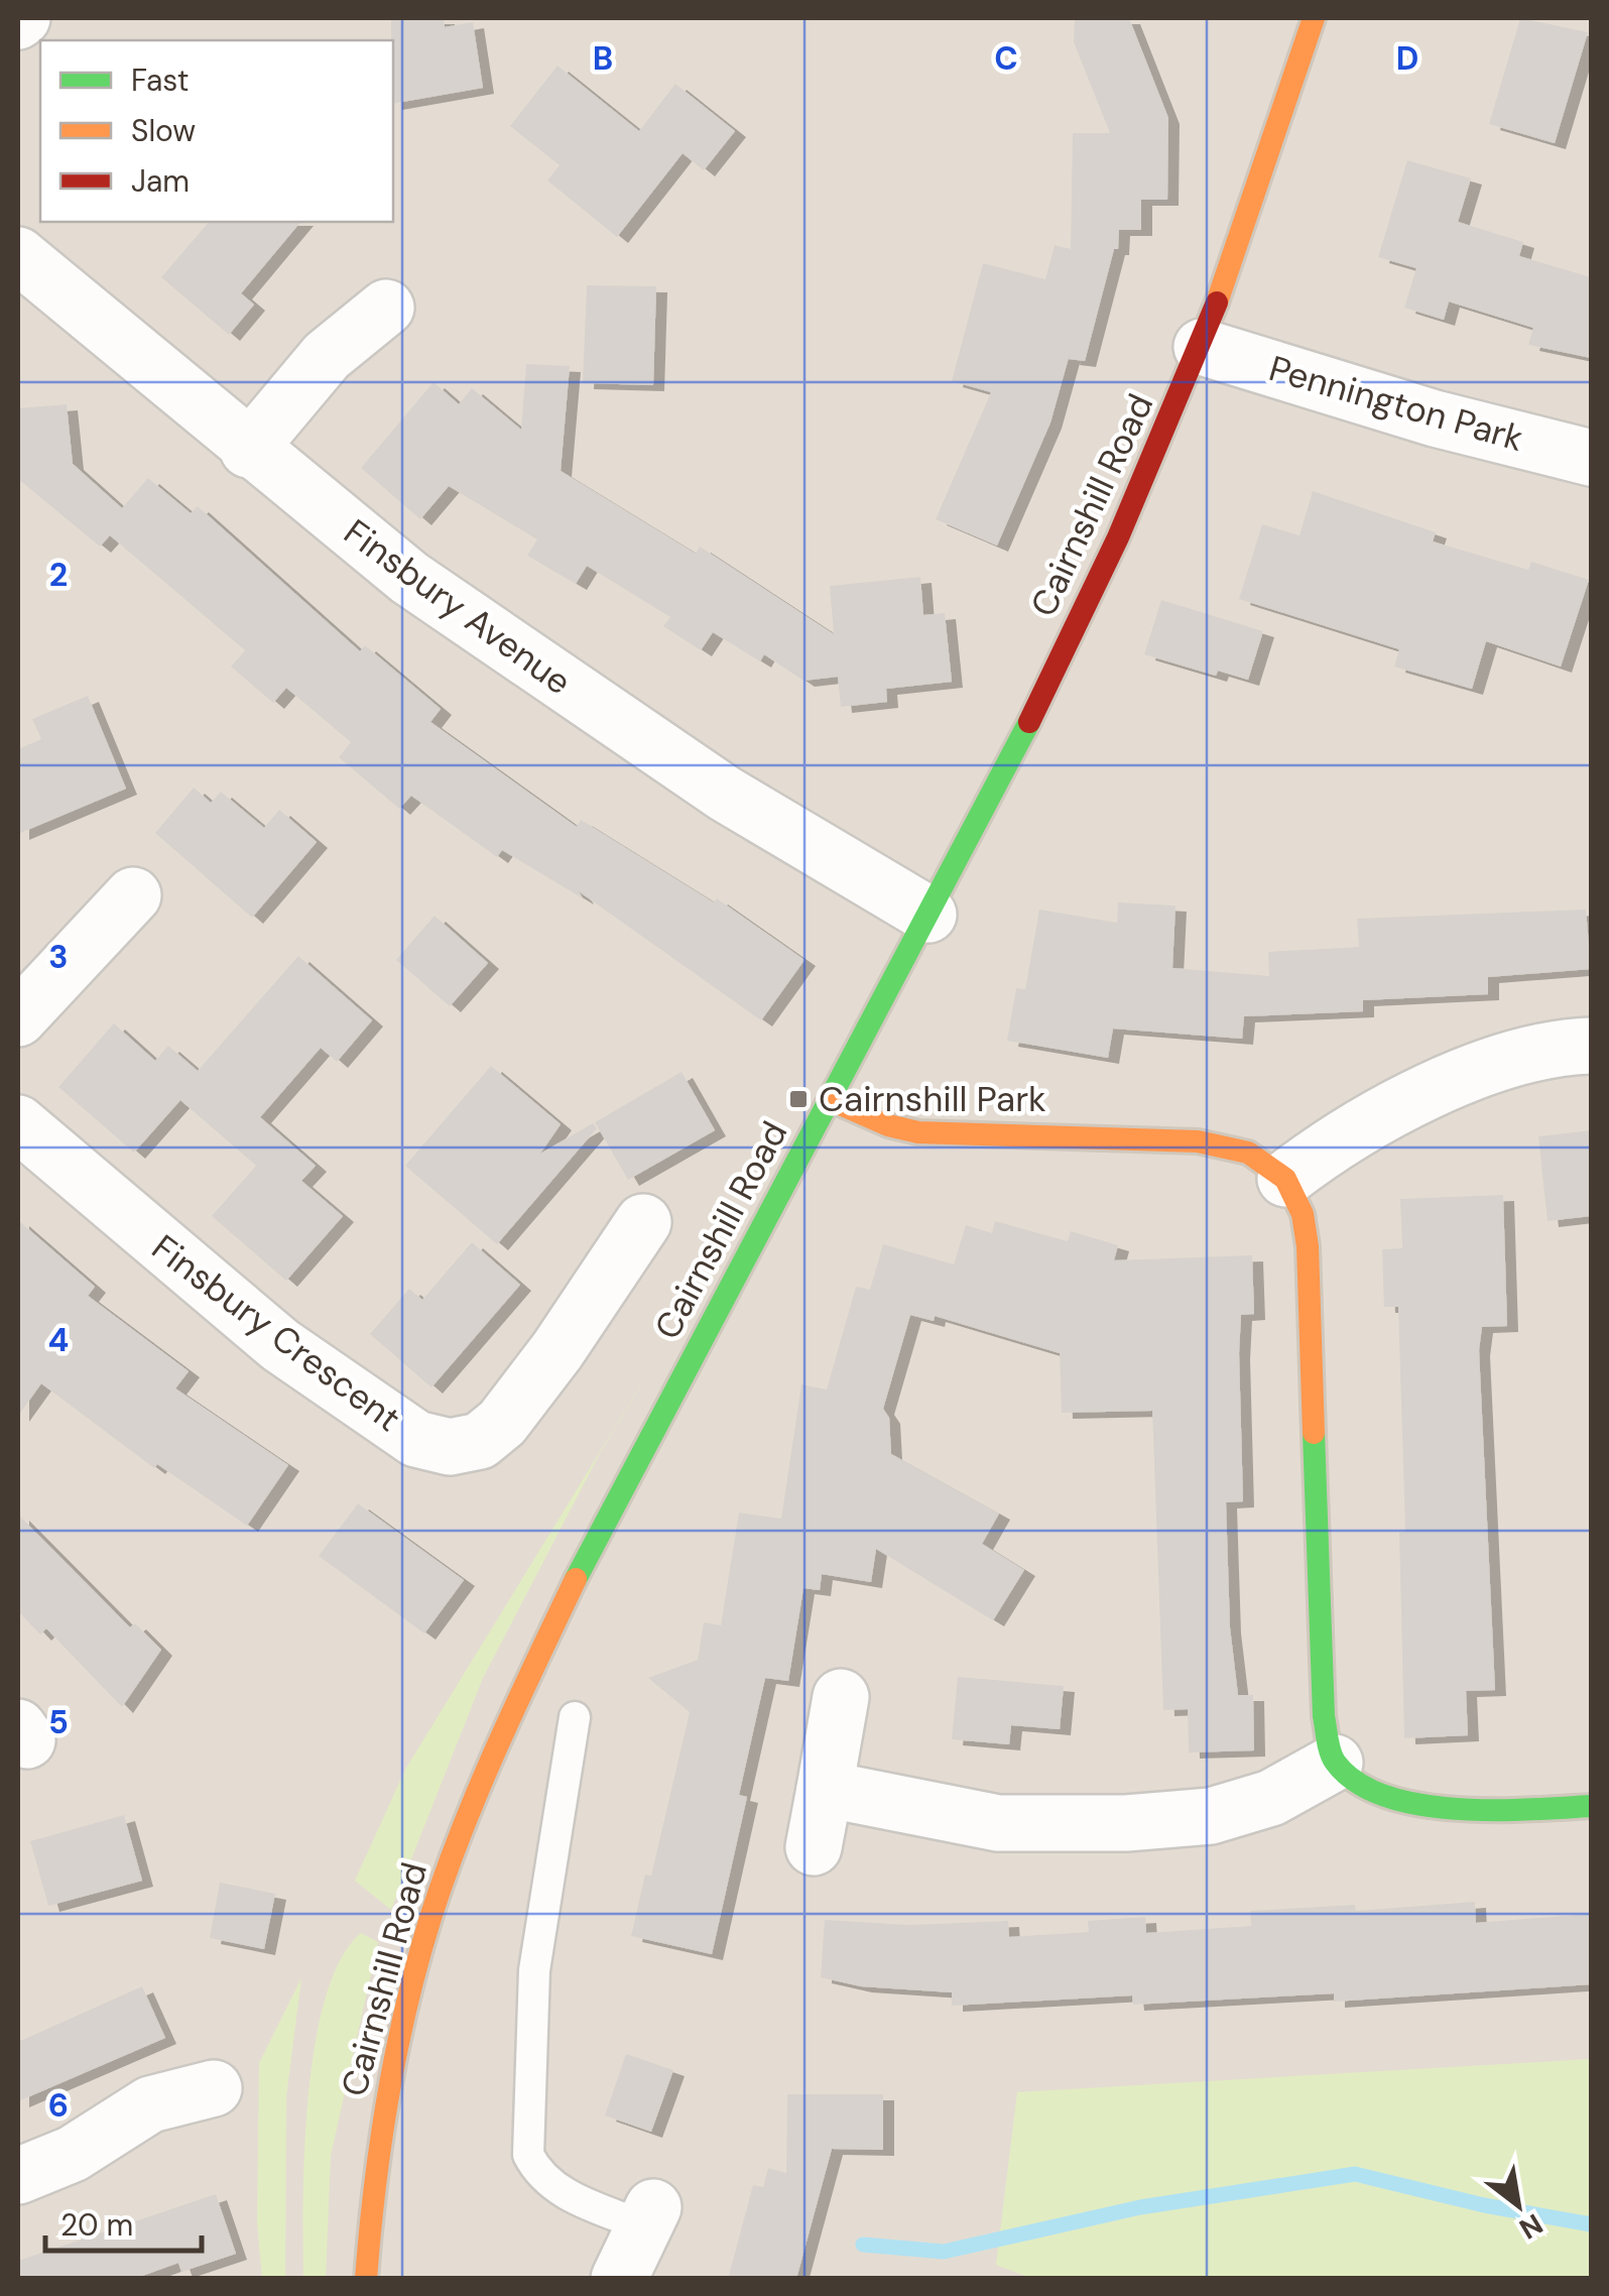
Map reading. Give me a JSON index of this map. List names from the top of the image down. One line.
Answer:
{"streets":{"street":["Pennington Park","Cairnshill Road","Finsbury Avenue","Finsbury Crescent"]},"crossings":[["Pennington Park","Cairnshill Road"],["Cairnshill Road","Finsbury Avenue"]],"places":{"transit":["Cairnshill Park"]},"legend":["Fast","Slow","Jam"],"scale_bar":"20 m","north":"bottom right","grid":{"columns":["B","C","D"],"rows":["2","3","4","5","6"]}}
